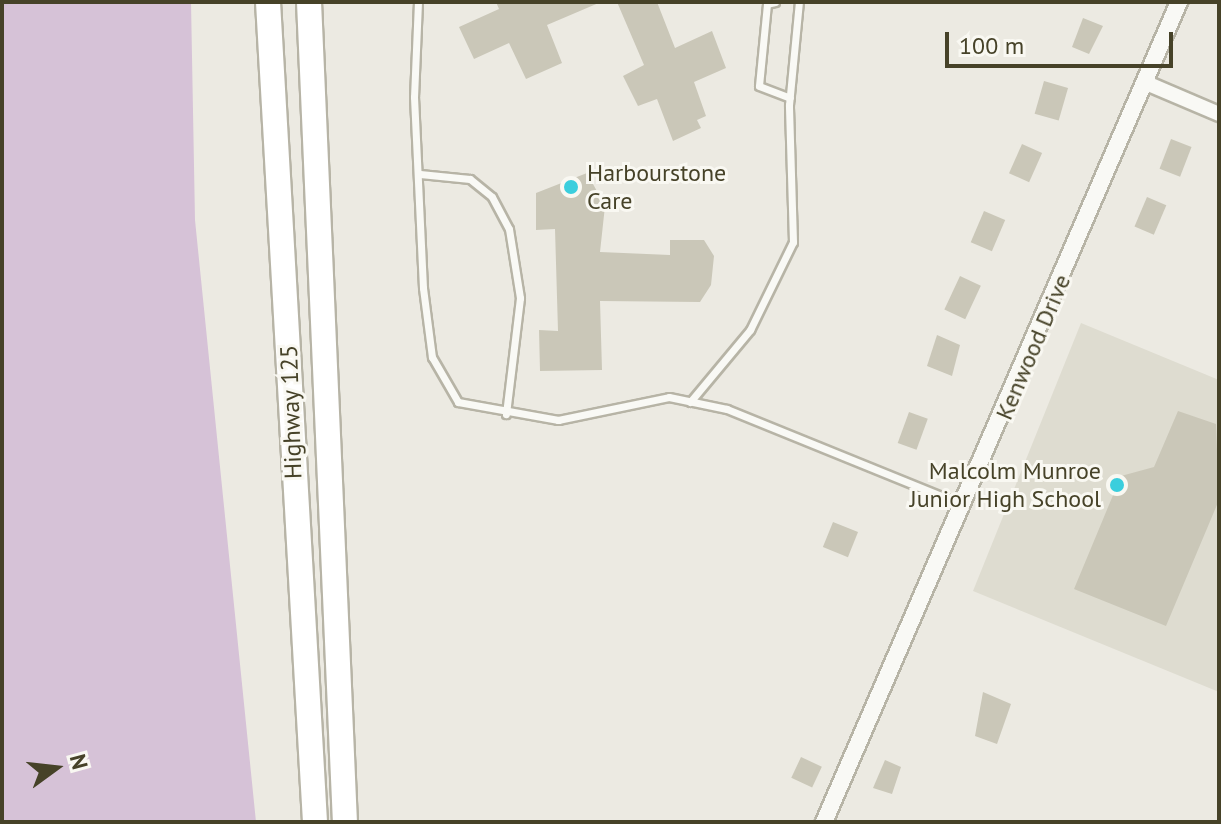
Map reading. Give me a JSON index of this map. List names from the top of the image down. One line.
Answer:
{"streets":{"highway":["Highway 125"],"street":["Kenwood Drive"]},"places":["Harbourstone Care","Malcolm Munroe Junior High School"],"scale_bar":"100 m","north":"right"}
